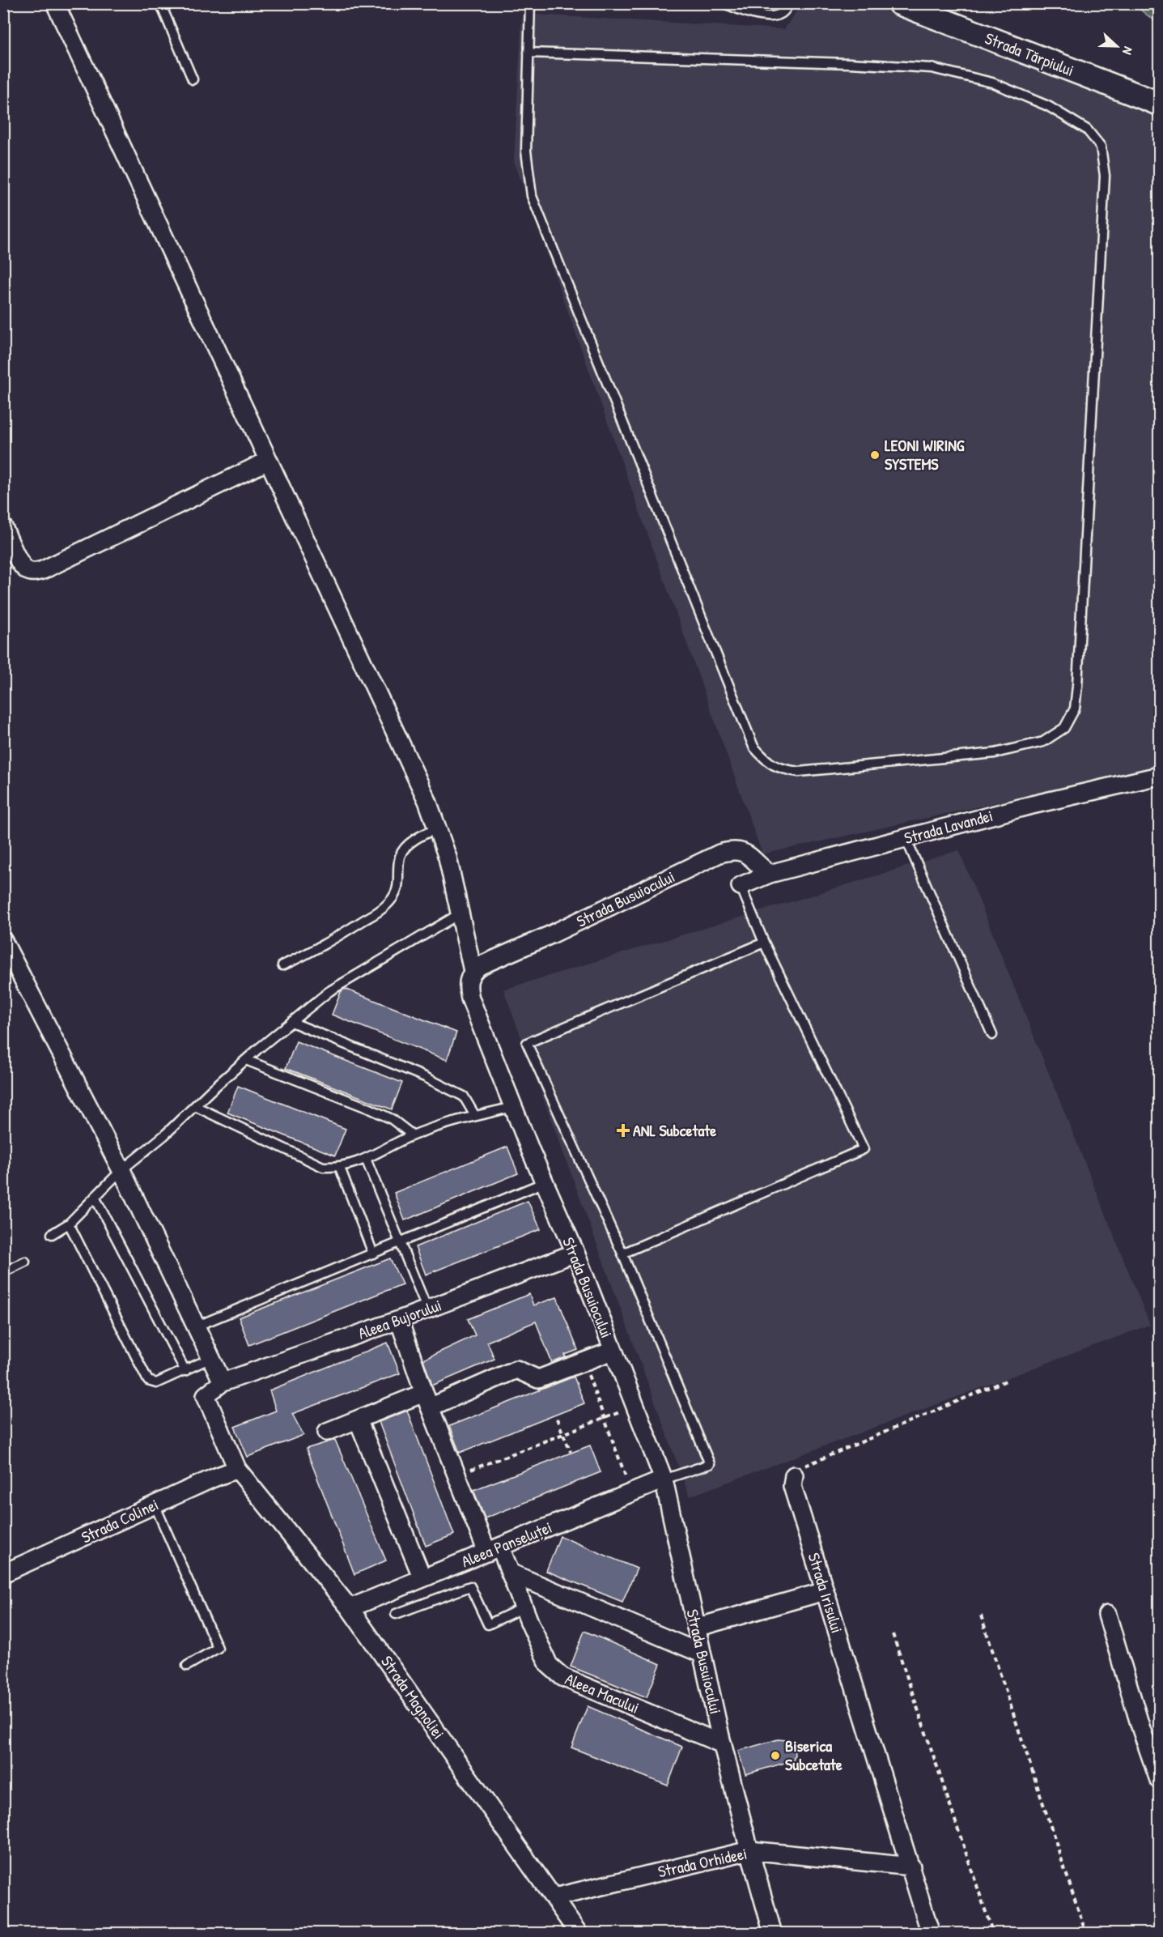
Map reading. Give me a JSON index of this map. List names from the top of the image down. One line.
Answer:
{"streets":{"street":["Strada Tărpiului","Strada Lavandei","Strada Busuiocului","Aleea Bujorului","Strada Colinei","Aleea Panseluței","Strada Irisului","Aleea Macului","Strada Magnoliei","Strada Orhideei"]},"crossings":[["Strada Lavandei","Strada Busuiocului"],["Strada Busuiocului","Aleea Bujorului"],["Strada Busuiocului","Aleea Panseluței"],["Strada Busuiocului","Aleea Macului"],["Strada Busuiocului","Strada Orhideei"],["Aleea Bujorului","Aleea Macului"],["Aleea Bujorului","Strada Magnoliei"],["Strada Colinei","Strada Magnoliei"],["Aleea Panseluței","Aleea Macului"],["Aleea Panseluței","Strada Magnoliei"],["Strada Irisului","Strada Orhideei"],["Strada Magnoliei","Strada Orhideei"]],"places":{"other":["LEONI WIRING SYSTEMS","Biserica Subcetate"],"health":["ANL Subcetate"]},"north":"right"}
